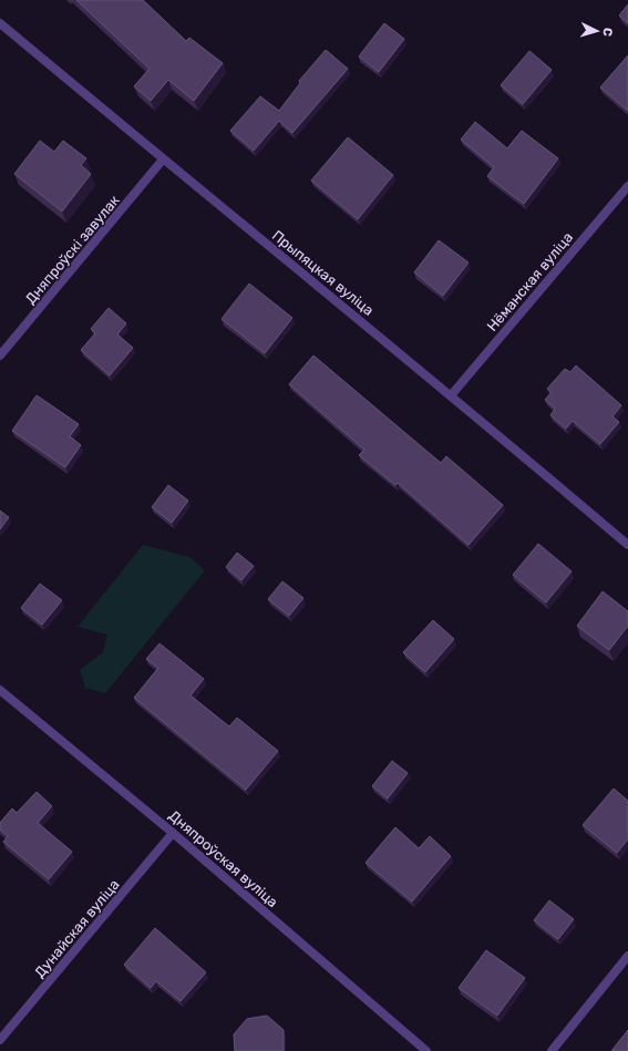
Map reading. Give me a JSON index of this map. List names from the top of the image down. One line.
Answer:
{"streets":{"street":["Дняпроўскі завулак","Прыпяцкая вуліца","Нёманская вуліца","Дняпроўская вуліца","Дунайская вуліца"]},"crossings":[["Дняпроўскі завулак","Прыпяцкая вуліца"],["Прыпяцкая вуліца","Нёманская вуліца"],["Дняпроўская вуліца","Дунайская вуліца"]],"north":"right"}
